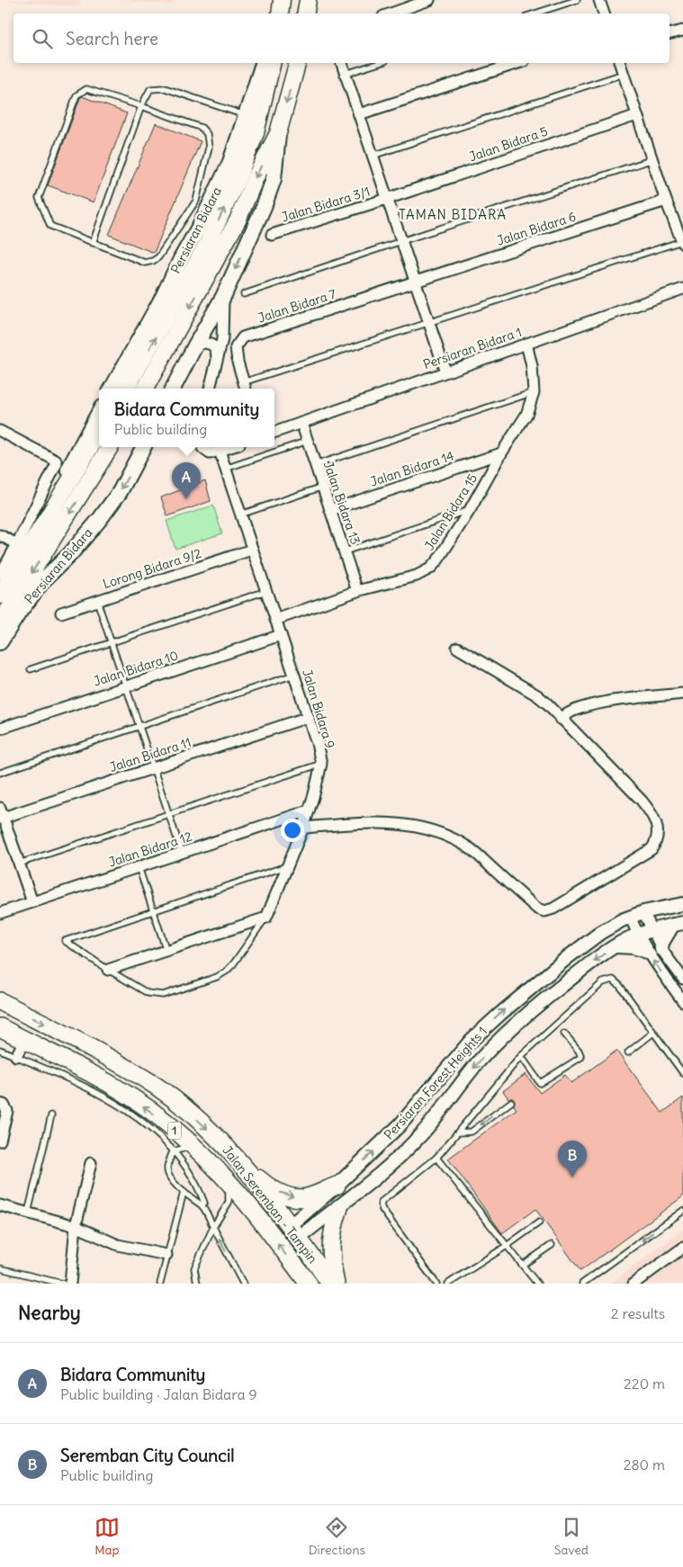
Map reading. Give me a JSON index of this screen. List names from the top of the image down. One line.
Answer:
{"streets":{"highway":["1","Jalan Seremban - Tampin"],"main road":["Persiaran Bidara"],"street":["Jalan Bidara 5","Jalan Bidara 3/1","Jalan Bidara 6","Jalan Bidara 7","Persiaran Bidara 1","Jalan Bidara 14","Jalan Bidara 13","Jalan Bidara 15","Lorong Bidara 9/2","Jalan Bidara 10","Jalan Bidara 9","Jalan Bidara 11","Jalan Bidara 12","Persiaran Forest Heights 1"]},"crossings":[["Jalan Bidara 5","Jalan Bidara 3/1"],["Jalan Bidara 6","Jalan Bidara 7"],["Persiaran Bidara 1","Jalan Bidara 13"],["Persiaran Bidara 1","Jalan Bidara 15"],["Jalan Bidara 14","Jalan Bidara 13"],["Jalan Bidara 14","Jalan Bidara 15"],["Jalan Bidara 13","Jalan Bidara 15"],["Jalan Bidara 15","Jalan Bidara 9"],["Lorong Bidara 9/2","Jalan Bidara 9"],["Jalan Bidara 10","Jalan Bidara 9"],["Jalan Bidara 9","Jalan Bidara 11"],["Jalan Bidara 9","Jalan Bidara 12"],["Persiaran Forest Heights 1","Jalan Seremban - Tampin"]],"districts":["TAMAN BIDARA"],"page":{"search":"Search here","popup":["Bidara Community","Public building"],"pins":["A","B"],"heading":["Nearby","2 results"],"list":[{"mark":"A","name":"Bidara Community","note":"Public building · Jalan Bidara 9","value":"220 m"},{"mark":"B","name":"Seremban City Council","note":"Public building","value":"280 m"}],"nav":["Map","Directions","Saved"]}}
